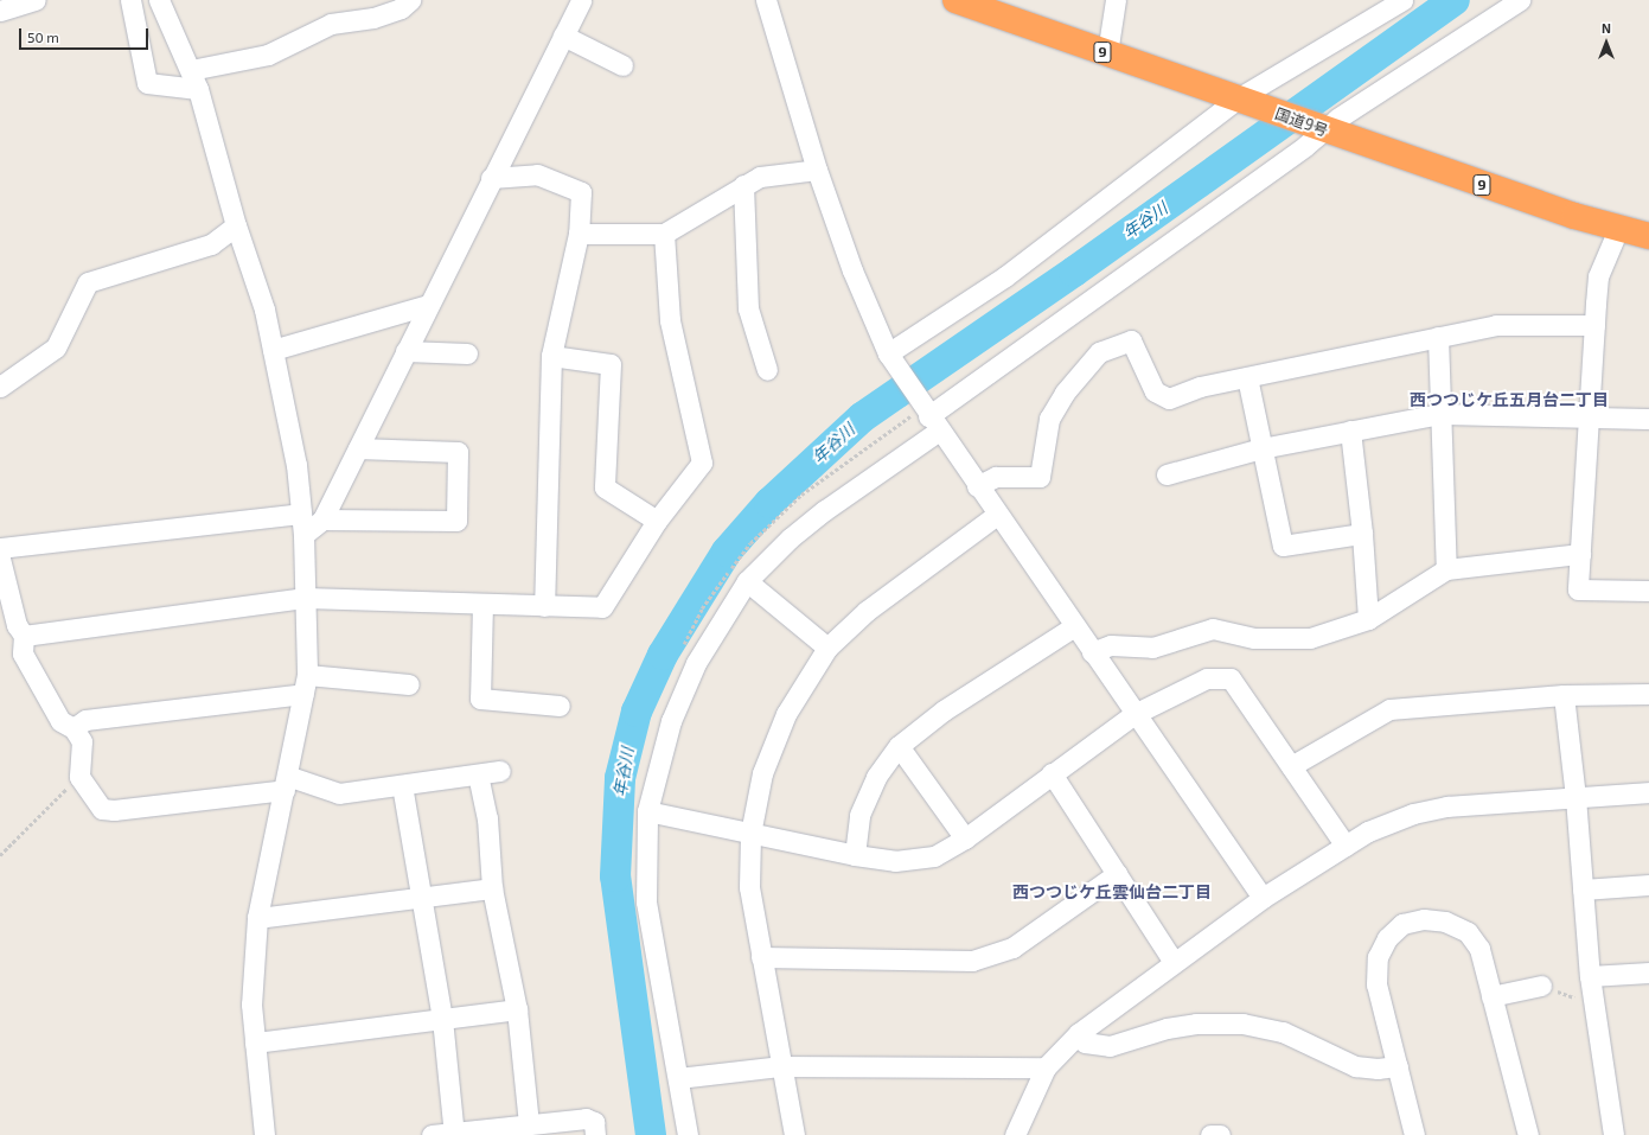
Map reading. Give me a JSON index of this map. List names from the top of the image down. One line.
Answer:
{"streets":{"highway":["9","国道9号"]},"districts":["西つつじケ丘五月台二丁目","西つつじケ丘雲仙台二丁目"],"water":["年谷川"],"scale_bar":"50 m","north":"top"}
